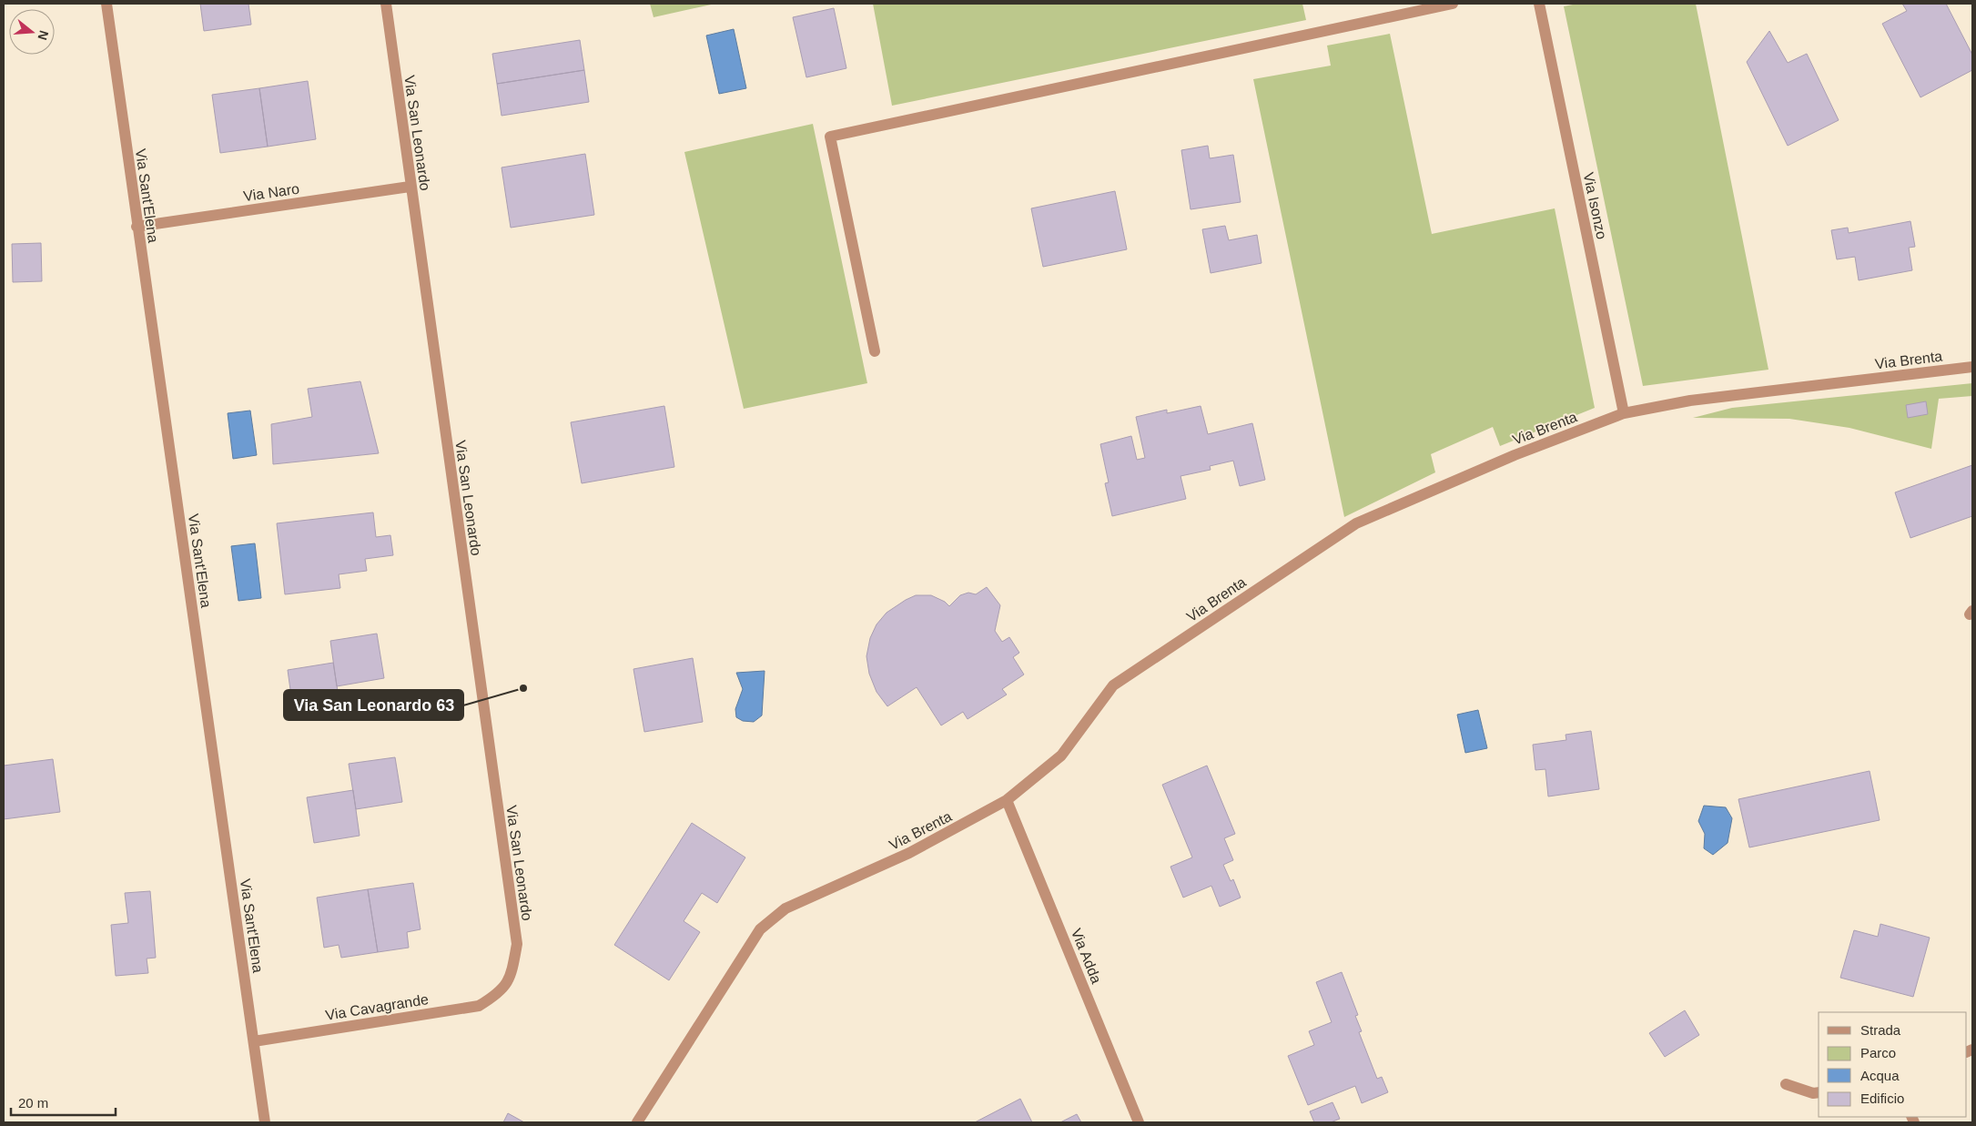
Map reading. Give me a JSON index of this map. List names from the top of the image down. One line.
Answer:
{"streets":{"street":["Via San Leonardo","Via Naro","Via Sant'Elena","Via Isonzo","Via Brenta","Via Adda","Via Cavagrande"]},"crossings":[["Via San Leonardo","Via Naro"],["Via San Leonardo","Via Cavagrande"],["Via Naro","Via Sant'Elena"],["Via Sant'Elena","Via Cavagrande"],["Via Isonzo","Via Brenta"],["Via Brenta","Via Adda"]],"places":["Via San Leonardo 63"],"legend":["Strada","Parco","Acqua","Edificio"],"scale_bar":"20 m","north":"right"}
